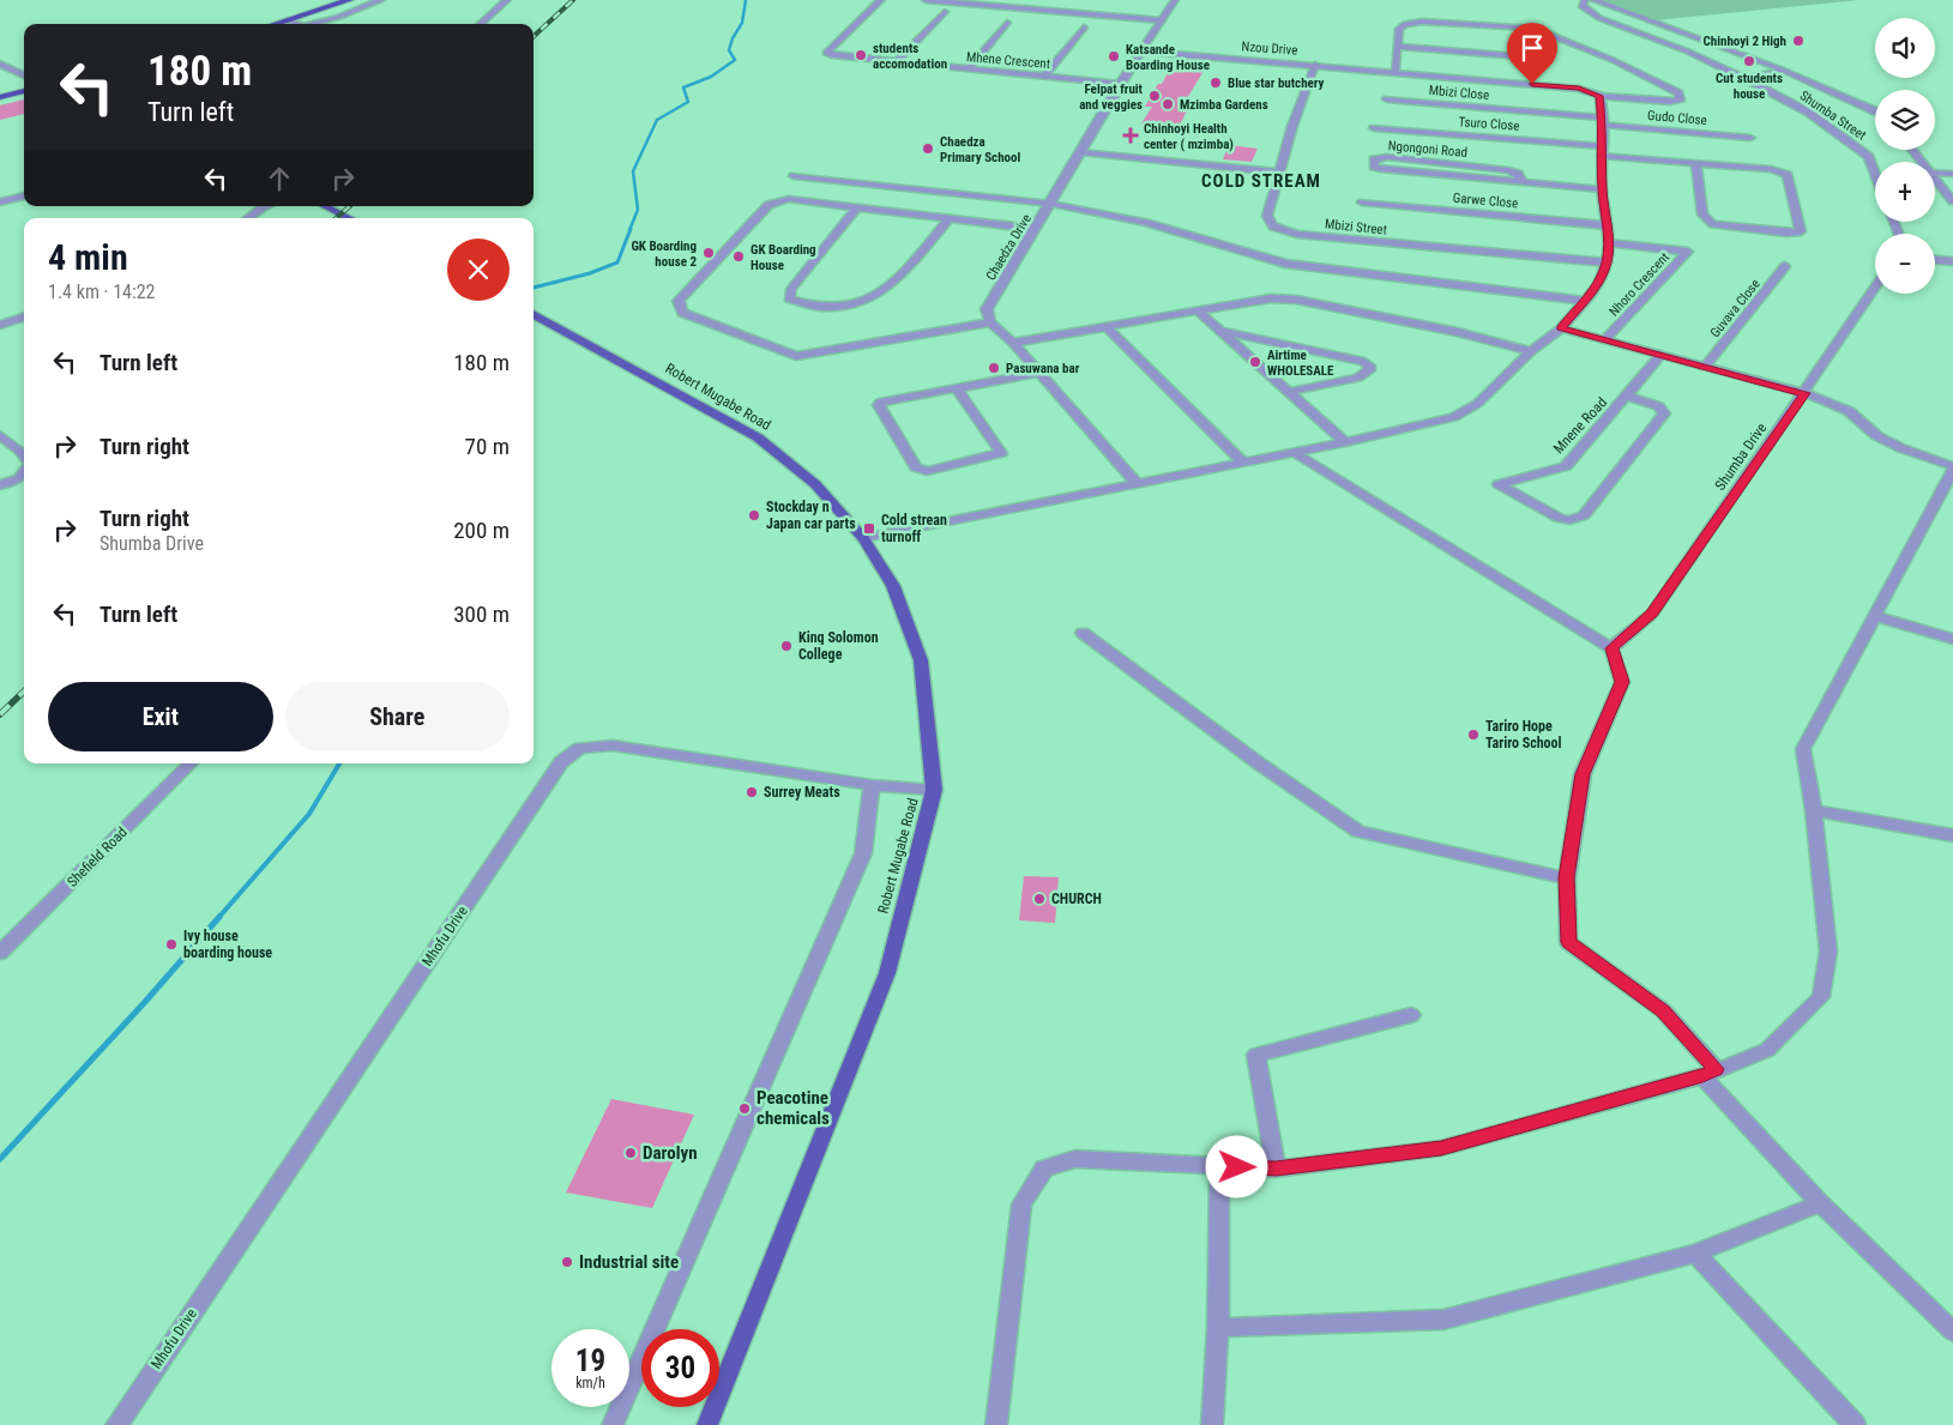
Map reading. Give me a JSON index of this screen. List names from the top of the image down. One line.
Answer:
{"streets":{"main road":["Robert Mugabe Road"],"street":["Nzou Drive","Mhene Crescent","Mbizi Close","Shumba Street","Gudo Close","Tsuro Close","Ngongoni Road","Garwe Close","Mbizi Street","Chaedza Drive","Nhoro Crescent","Guvava Close","Mnene Road","Shumba Drive","Shefield Road","Mhofu Drive"]},"crossings":[["Nzou Drive","Mbizi Street"],["Nzou Drive","Chaedza Drive"],["Mhene Crescent","Chaedza Drive"],["Mbizi Close","Gudo Close"],["Robert Mugabe Road","Mhofu Drive"]],"districts":["COLD STREAM"],"places":{"other":["Chinhoyi 2 High","students accomodation","Katsande Boarding House","Cut students house","Blue star butchery","Felpat fruit and veggies","Mzimba Gardens","Chaedza Primary School","GK Boarding house 2","GK Boarding House","Airtime WHOLESALE","Pasuwana bar","Stockday n Japan car parts","King Solomon College","Tariro Hope Tariro School","Surrey Meats","CHURCH","Ivy house boarding house","Peacotine chemicals","Darolyn","Industrial site"],"health":["Chinhoyi Health center ( mzimba)"],"transit":["Cold strean turnoff"]},"page":{"map_buttons":["+","−"],"turn":["180 m","Turn left"],"heading":["4 min","1.4 km · 14:22"],"list":[{"name":"Turn left","value":"180 m"},{"name":"Turn right","value":"70 m"},{"name":"Turn right","note":"Shumba Drive","value":"200 m"},{"name":"Turn left","value":"300 m"}],"buttons":["Exit","Share"],"speed":"19 km/h","limit":"30"}}
